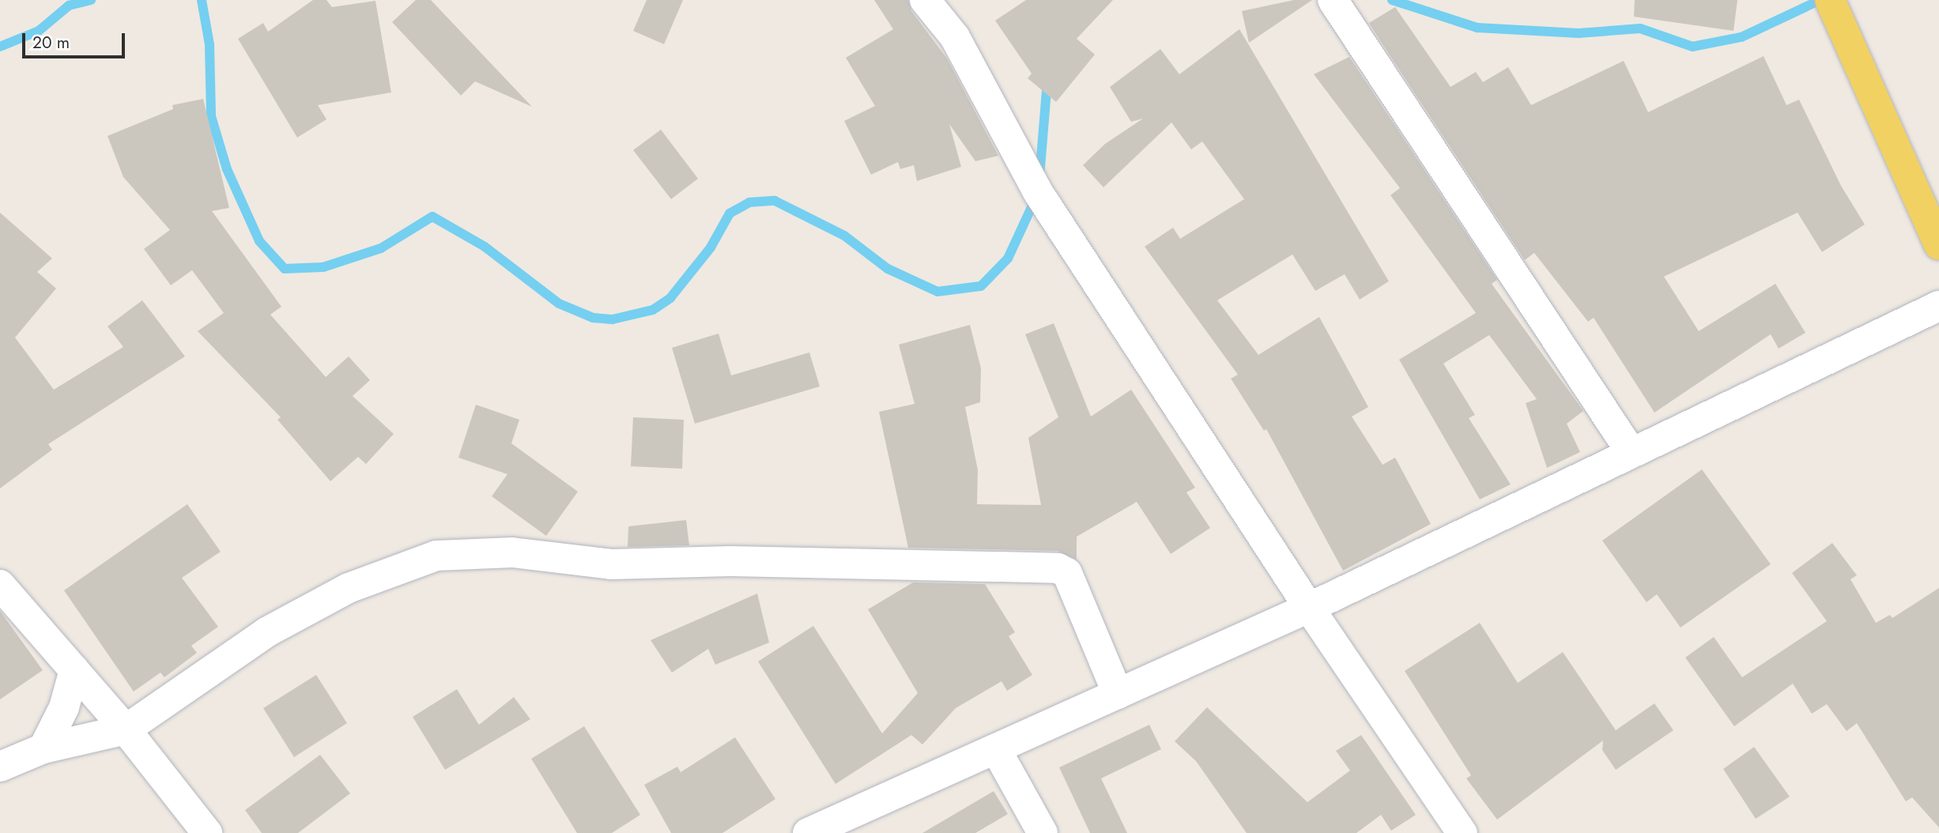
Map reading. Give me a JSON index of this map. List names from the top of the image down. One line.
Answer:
{"scale_bar":"20 m"}
